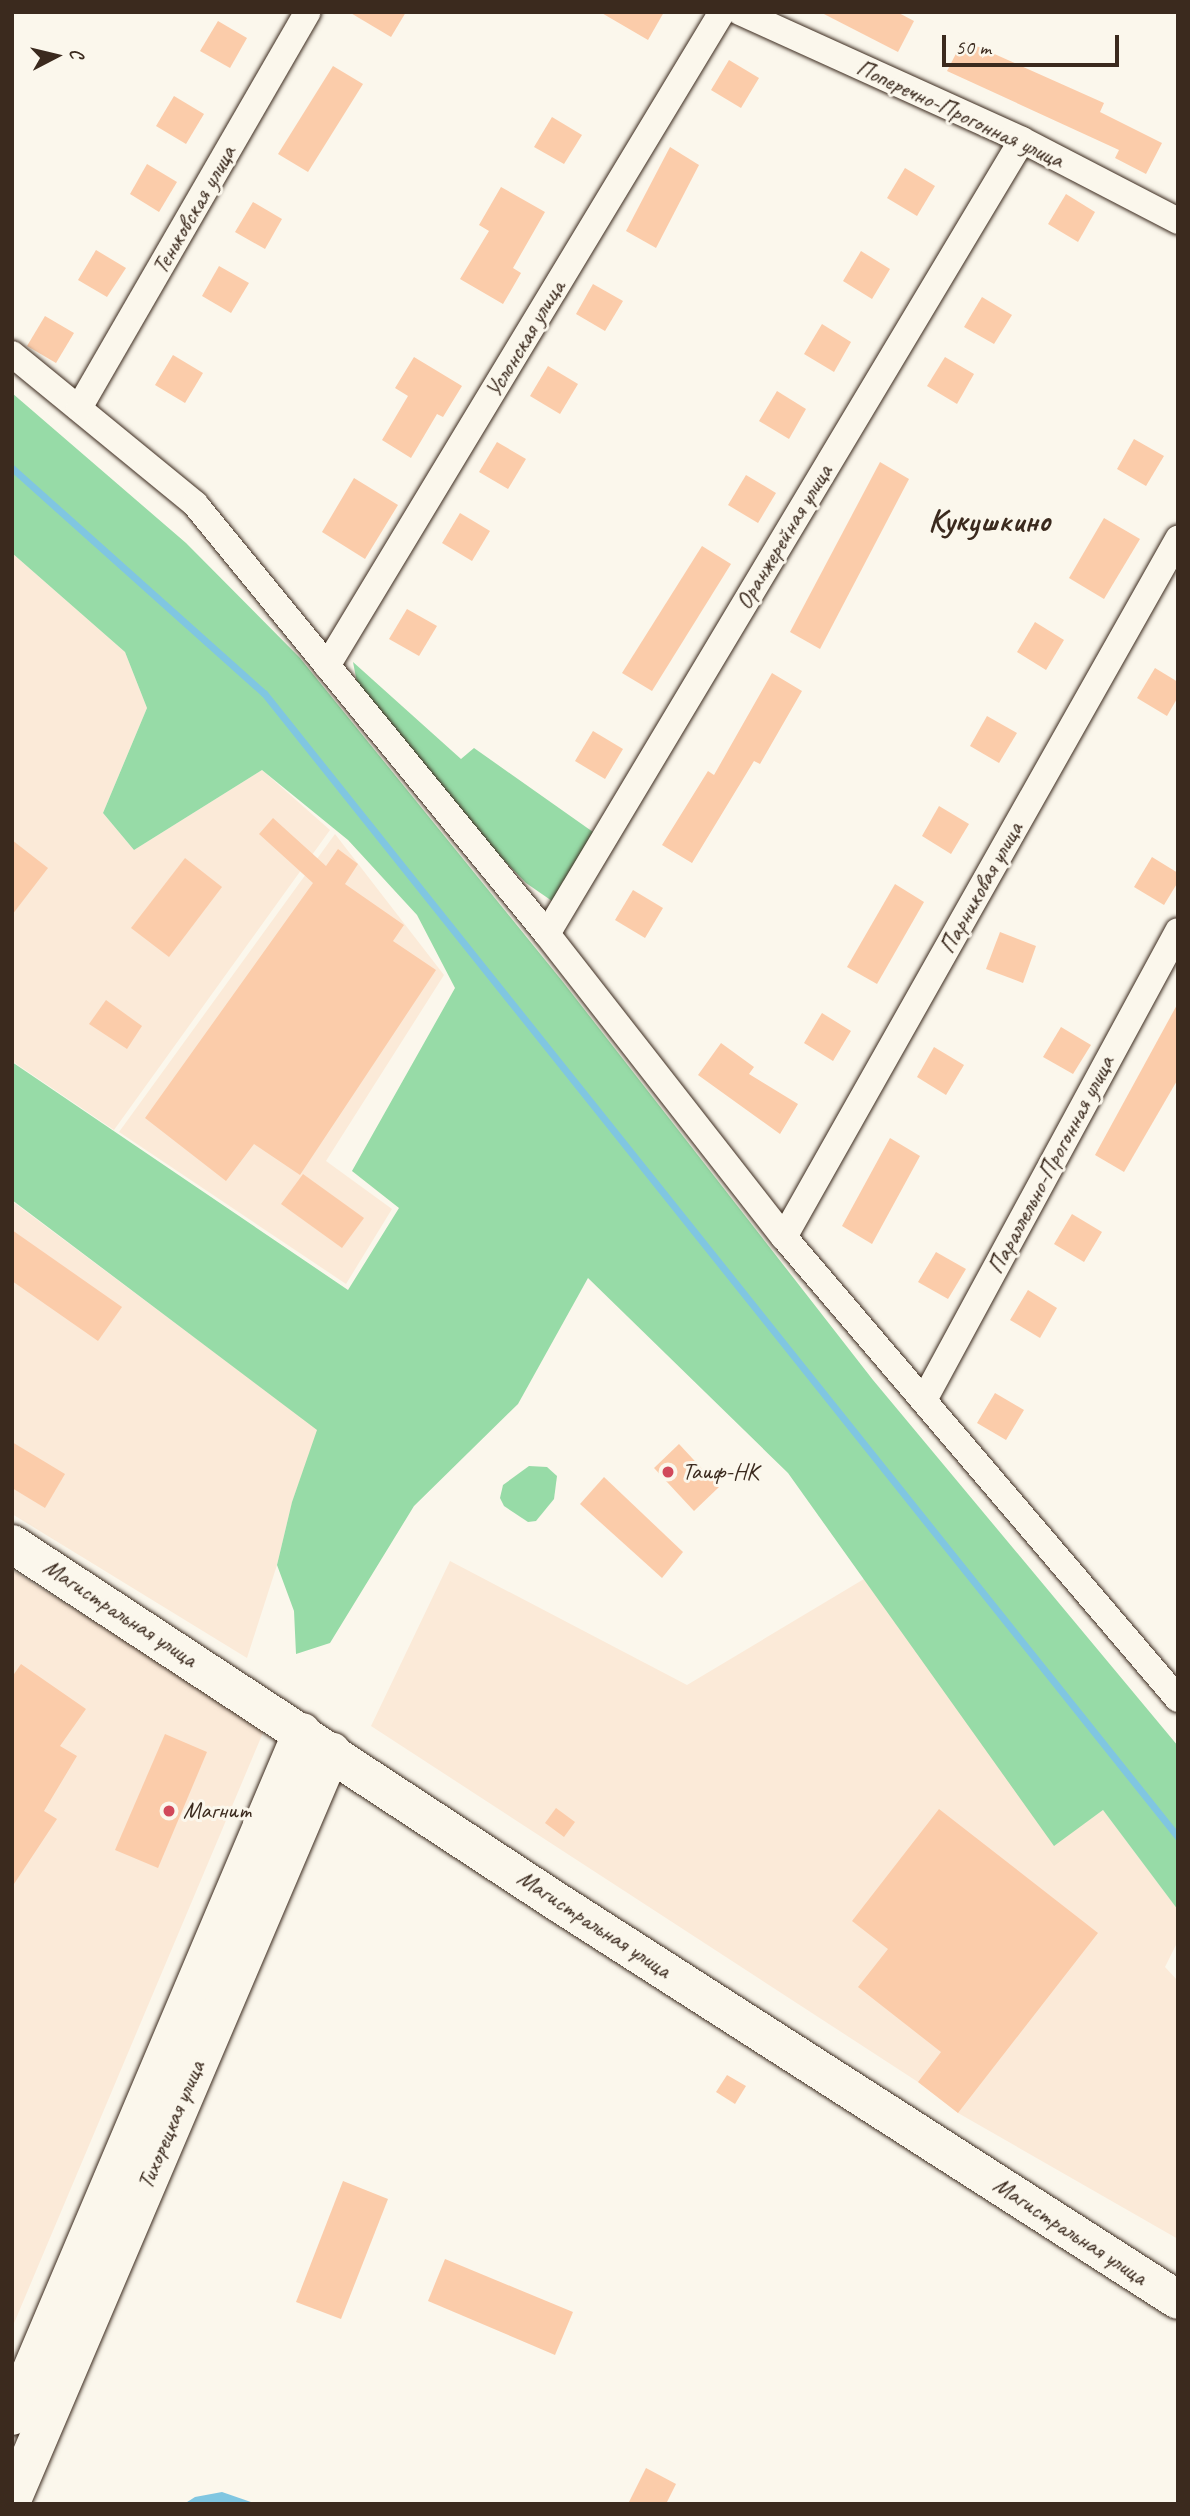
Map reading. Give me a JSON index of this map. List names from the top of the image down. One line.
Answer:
{"streets":{"main road":["Магистральная улица","Тихорецкая улица"],"street":["Поперечно-Прогонная улица","Теньковская улица","Услонская улица","Оранжерейная улица","Парниковая улица","Параллельно-Прогонная улица"]},"crossings":[["Поперечно-Прогонная улица","Оранжерейная улица"],["Магистральная улица","Тихорецкая улица"]],"districts":["Кукушкино"],"places":["Таиф-НК","Магнит"],"scale_bar":"50 m","north":"right"}
